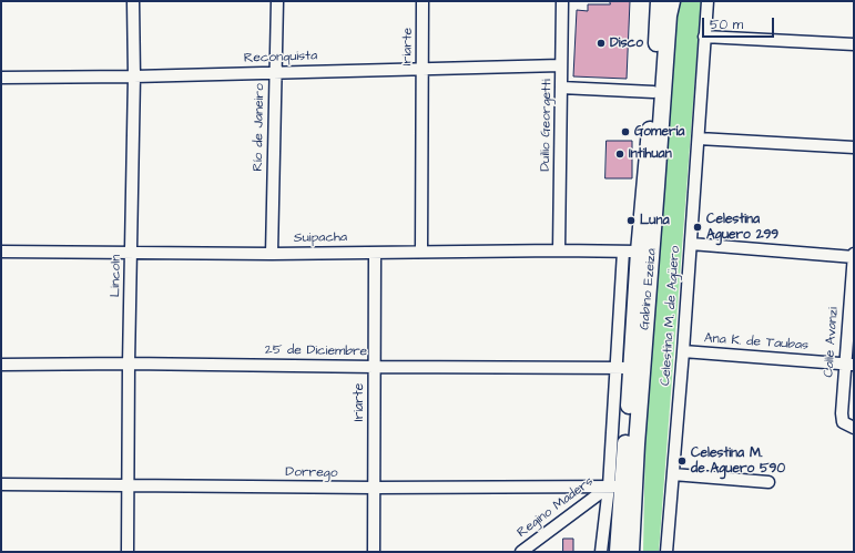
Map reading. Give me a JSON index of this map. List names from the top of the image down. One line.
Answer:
{"streets":{"main road":["Gabino Ezeiza"],"street":["Iriarte","Reconquista","Duilio Georgetti","Río de Janeiro","Suipacha","Lincoln","Celestina M. de Agüero","Ana K. de Taubas","Calle Avanzi","25 de Diciembre","Dorrego","Regino Maders"]},"crossings":[["Iriarte","Reconquista"],["Iriarte","Suipacha"],["Iriarte","25 de Diciembre"],["Iriarte","Dorrego"],["Reconquista","Duilio Georgetti"],["Reconquista","Río de Janeiro"],["Reconquista","Lincoln"],["Duilio Georgetti","Suipacha"],["Río de Janeiro","Suipacha"],["Suipacha","Lincoln"],["Suipacha","Gabino Ezeiza"],["Lincoln","25 de Diciembre"],["Lincoln","Dorrego"],["Gabino Ezeiza","25 de Diciembre"],["Gabino Ezeiza","Dorrego"],["Gabino Ezeiza","Regino Maders"],["Celestina M. de Agüero","Ana K. de Taubas"],["Ana K. de Taubas","Calle Avanzi"],["Dorrego","Regino Maders"]],"places":["Disco","Gomería","Intihuan","Luna","Celestina Aguero 299","Celestina M. de Aguero 590"],"scale_bar":"50 m"}
